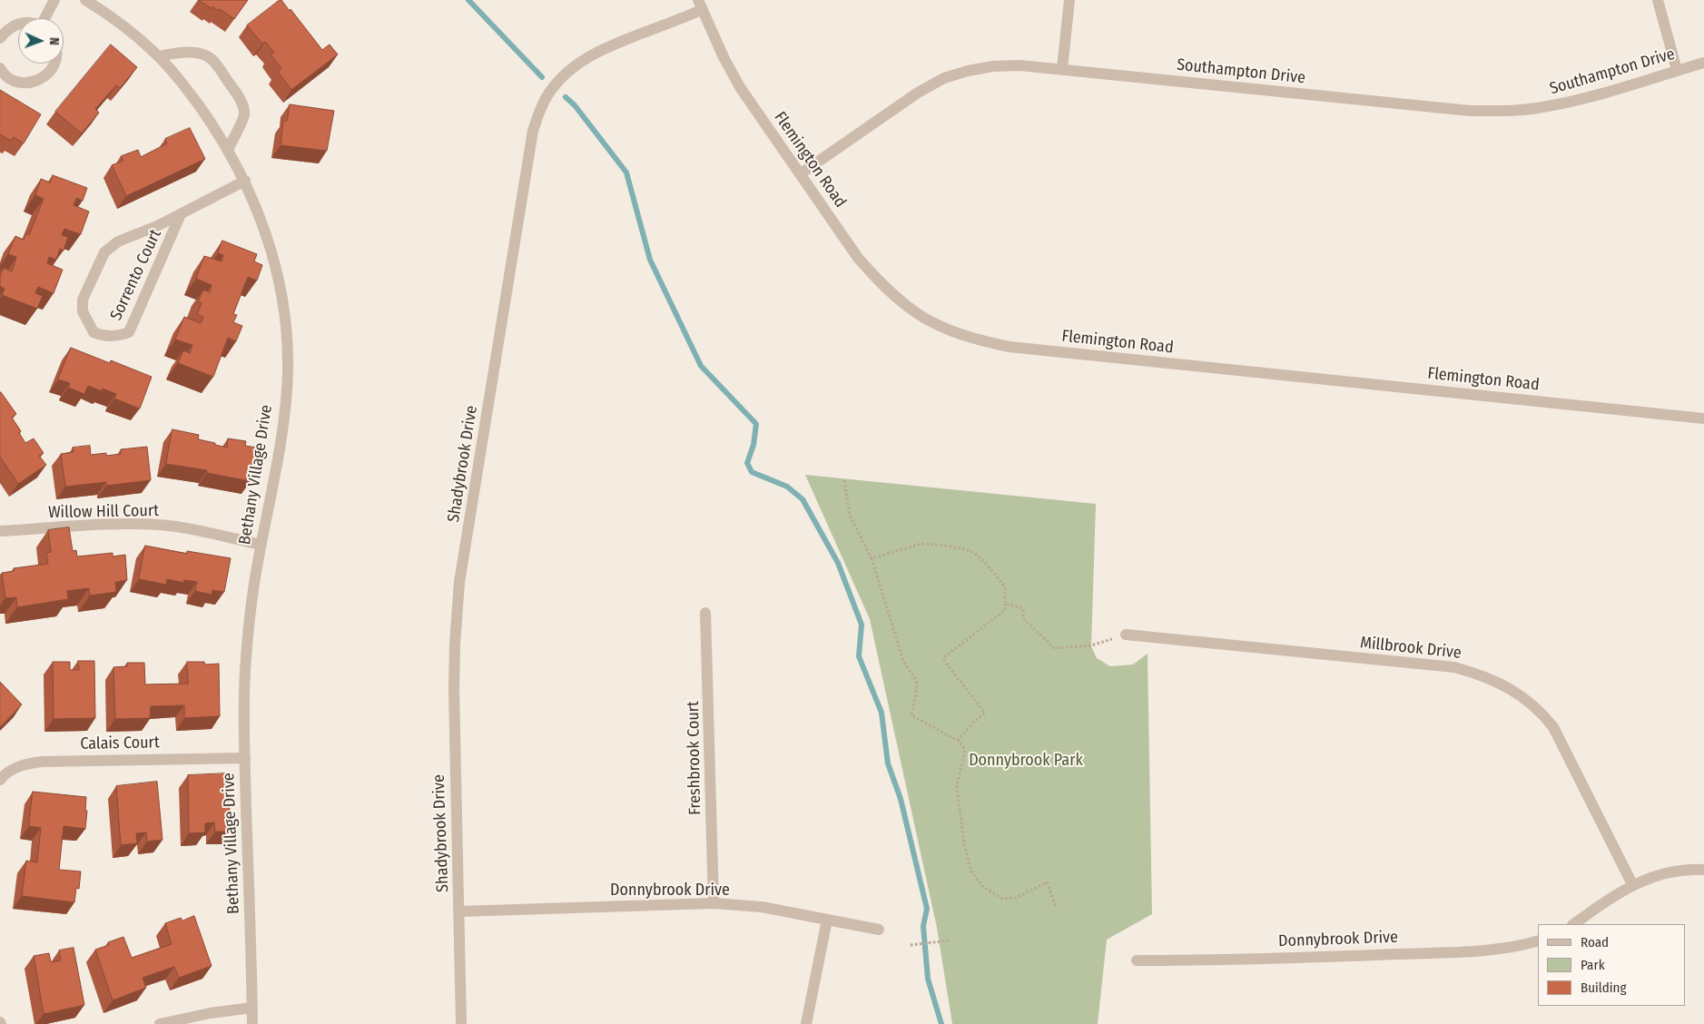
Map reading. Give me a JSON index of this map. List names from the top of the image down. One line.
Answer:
{"streets":{"street":["Southampton Drive","Flemington Road","Sorrento Court","Shadybrook Drive","Bethany Village Drive","Willow Hill Court","Millbrook Drive","Calais Court","Freshbrook Court","Donnybrook Drive"]},"crossings":[["Southampton Drive","Flemington Road"],["Flemington Road","Shadybrook Drive"],["Sorrento Court","Bethany Village Drive"],["Shadybrook Drive","Donnybrook Drive"],["Bethany Village Drive","Willow Hill Court"],["Bethany Village Drive","Calais Court"],["Freshbrook Court","Donnybrook Drive"]],"parks":["Donnybrook Park"],"legend":["Road","Park","Building"],"north":"right"}
